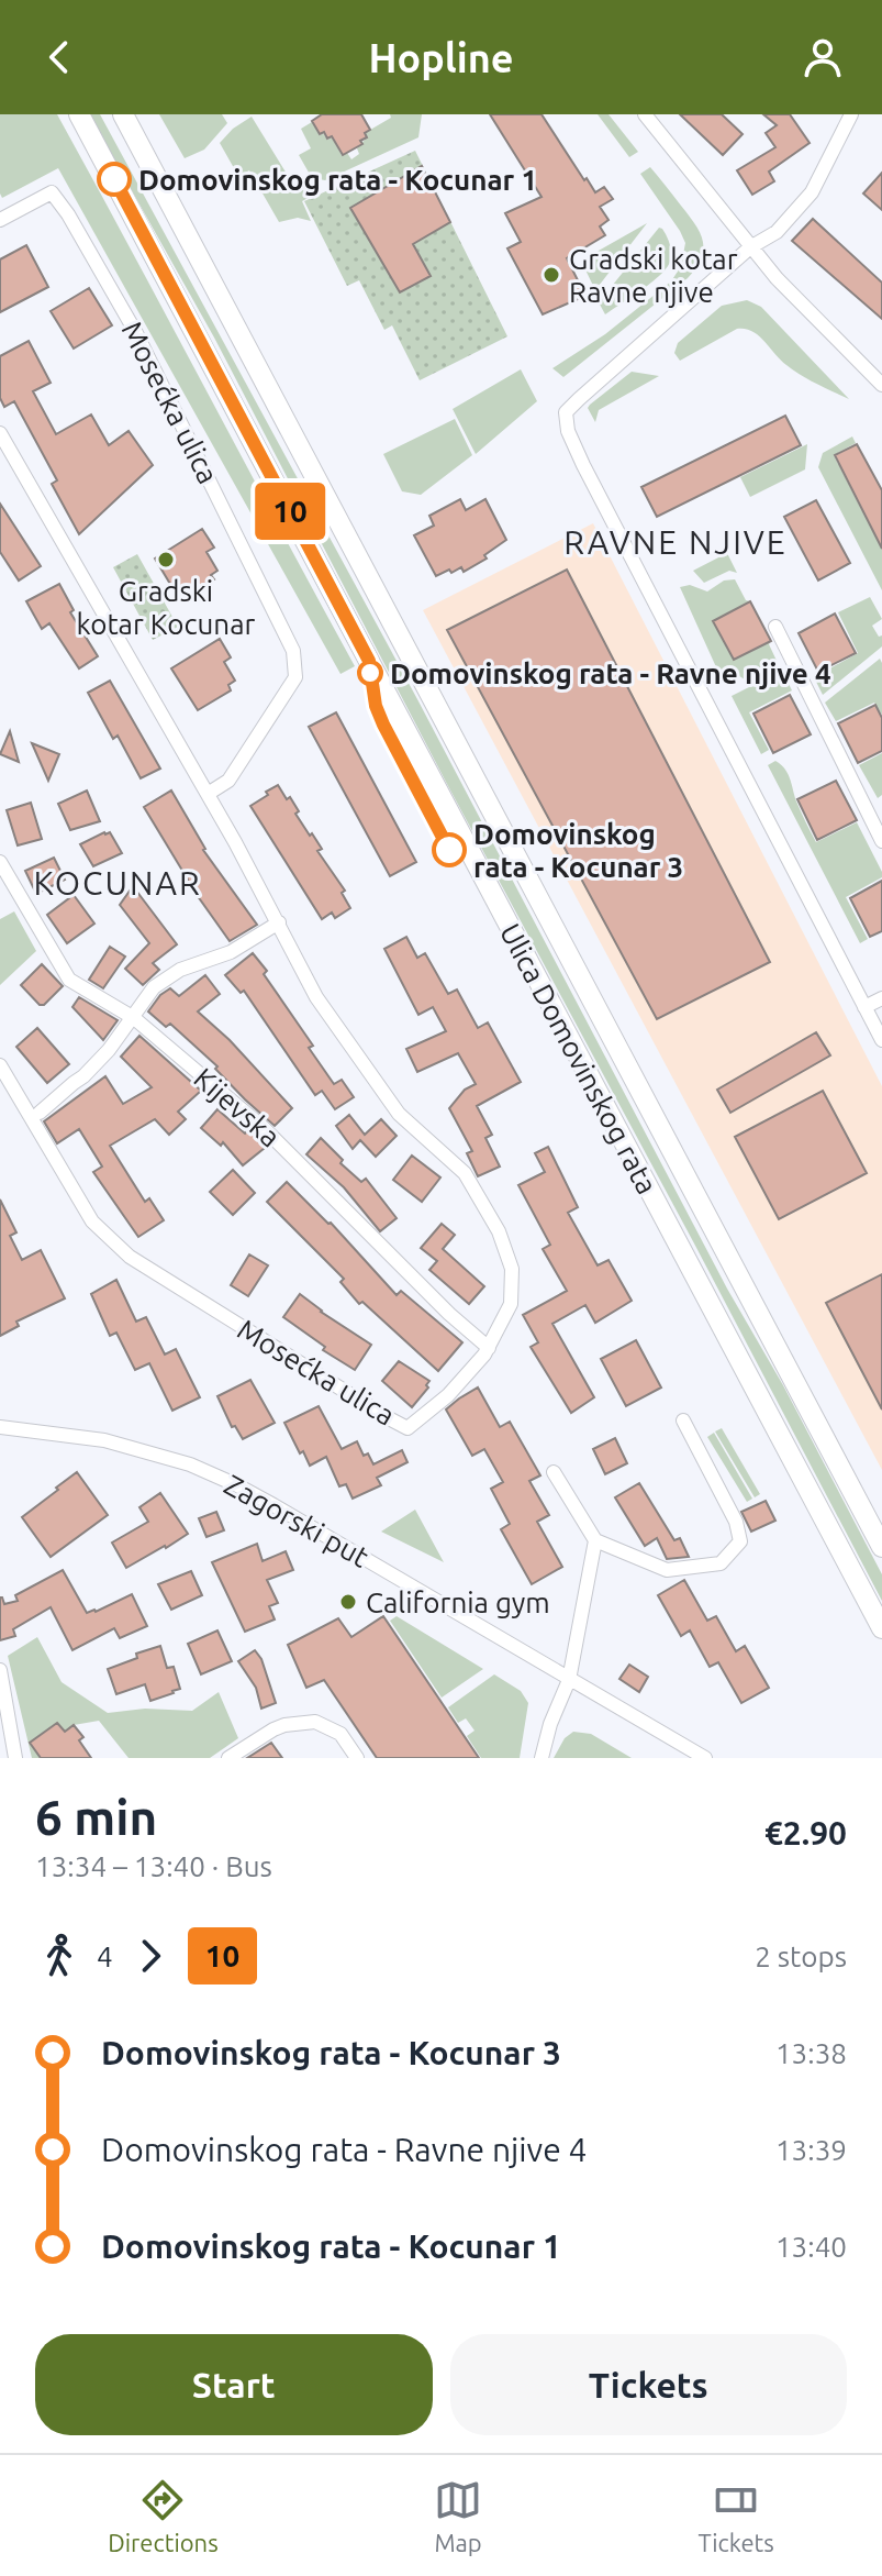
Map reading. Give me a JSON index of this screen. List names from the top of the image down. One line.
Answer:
{"streets":{"main road":["Ulica Domovinskog rata"],"street":["Mosećka ulica","Kijevska","Zagorski put"]},"crossings":[["Mosećka ulica","Kijevska"]],"districts":["RAVNE NJIVE","KOCUNAR"],"places":["Domovinskog rata - Kocunar 1","Gradski kotar Ravne njive","Gradski kotar Kocunar","Domovinskog rata - Ravne njive 4","Domovinskog rata - Kocunar 3","California gym"],"lines":["bus line 10"],"page":{"header":"Hopline","on_map":"10","heading":["6 min","13:34 – 13:40 · Bus","€2.90"],"legs":["4","10","2 stops"],"list":[{"name":"Domovinskog rata - Kocunar 3","value":"13:38"},{"name":"Domovinskog rata - Ravne njive 4","value":"13:39"},{"name":"Domovinskog rata - Kocunar 1","value":"13:40"}],"buttons":["Start","Tickets"],"tabs":["Directions","Map","Tickets"]}}
